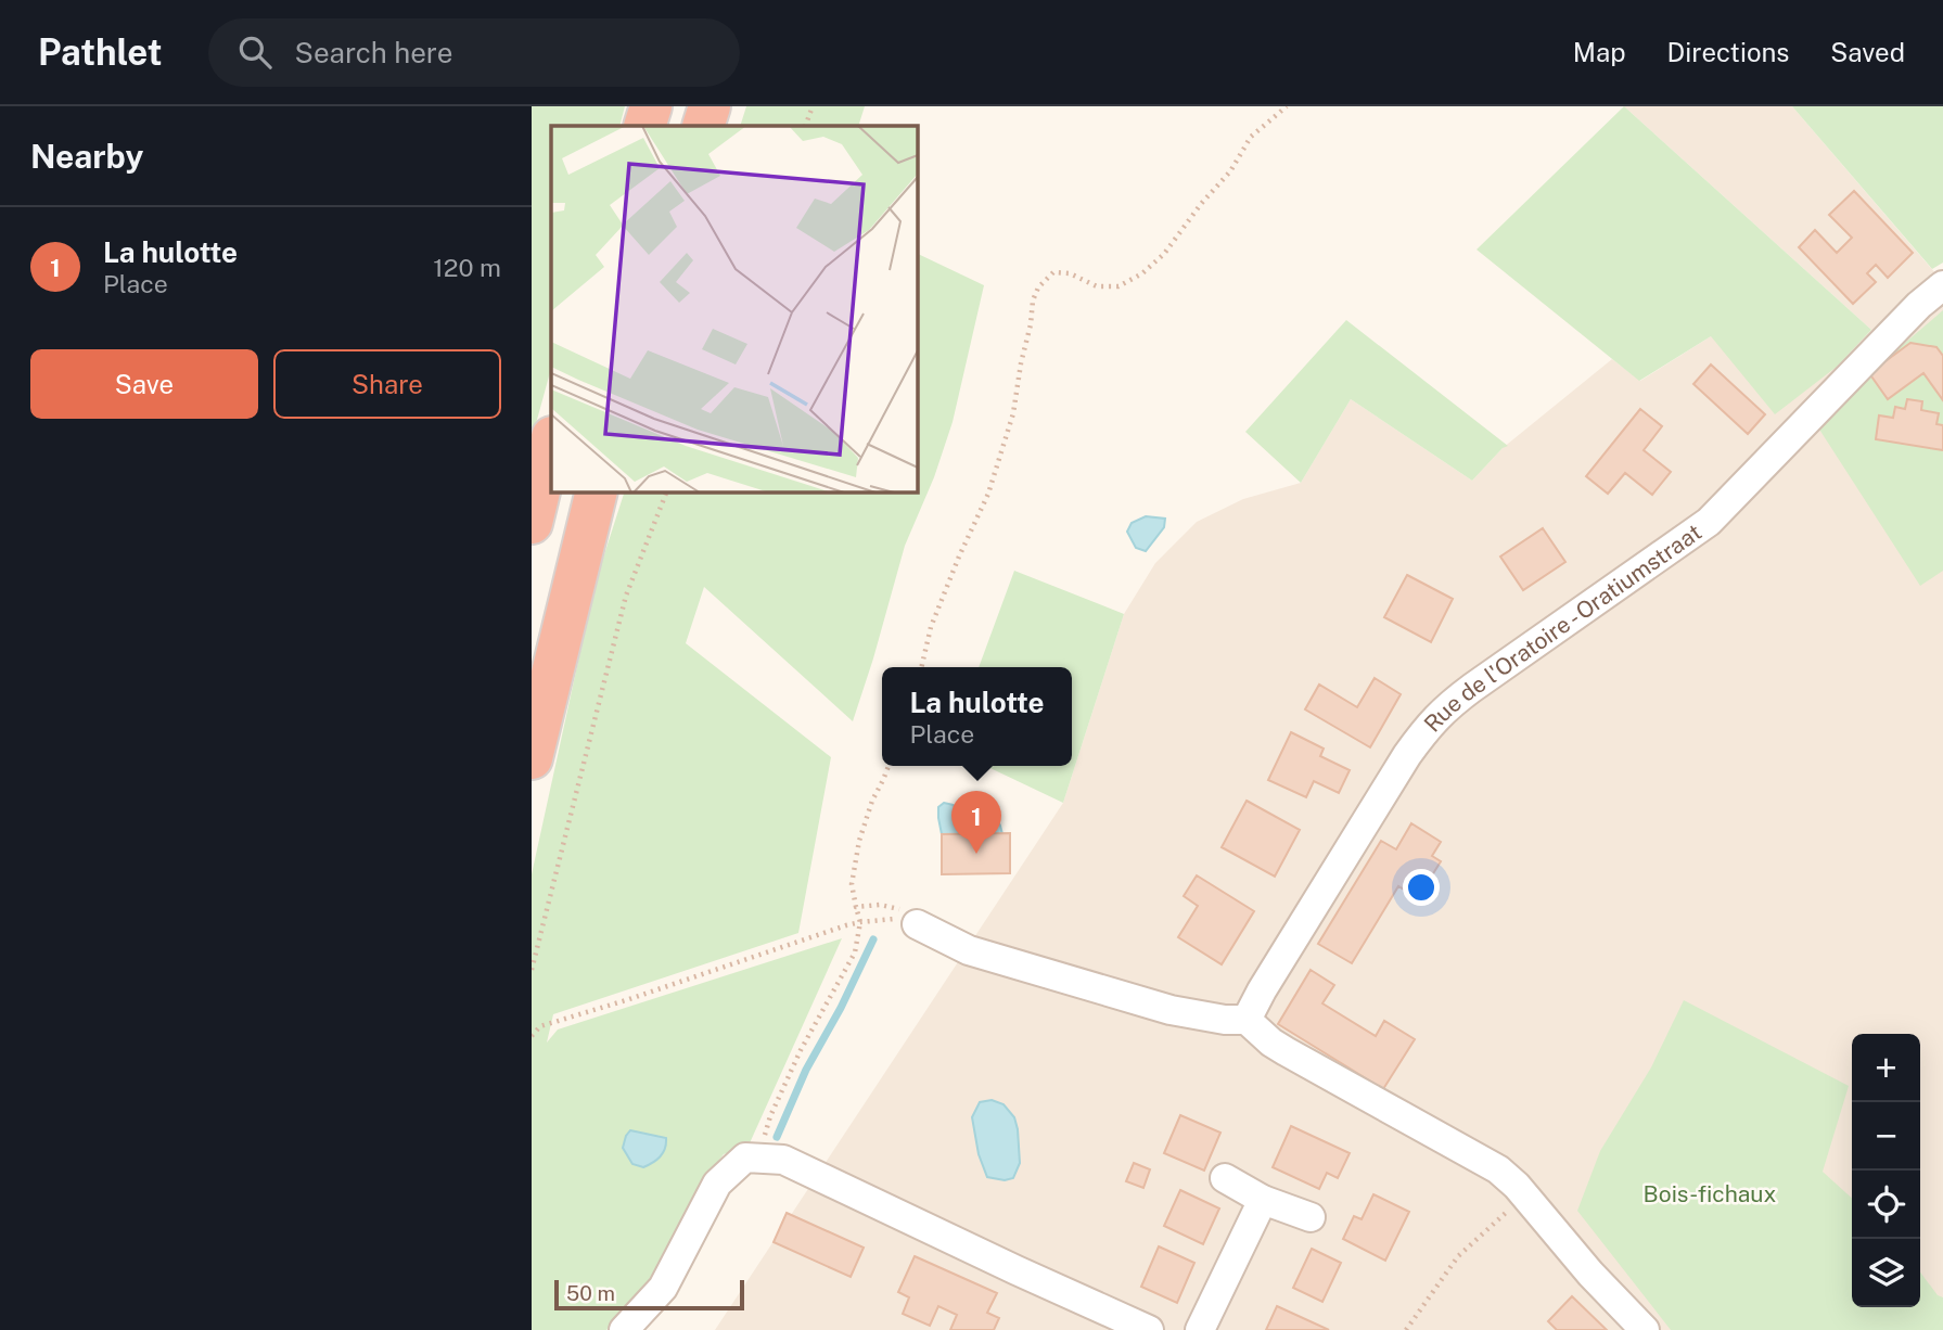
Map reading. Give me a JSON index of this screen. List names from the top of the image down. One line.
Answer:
{"streets":{"street":["Rue de l'Oratoire - Oratiumstraat"]},"parks":["Bois-fichaux"],"scale_bar":"50 m","page":{"header":"Pathlet","search":"Search here","nav":["Map","Directions","Saved"],"heading":"Nearby","list":[{"mark":"1","name":"La hulotte","note":"Place","value":"120 m"}],"buttons":["Save","Share"],"popup":["La hulotte","Place"],"pins":"1","map_buttons":["+","−"],"scale":"50 m"}}
